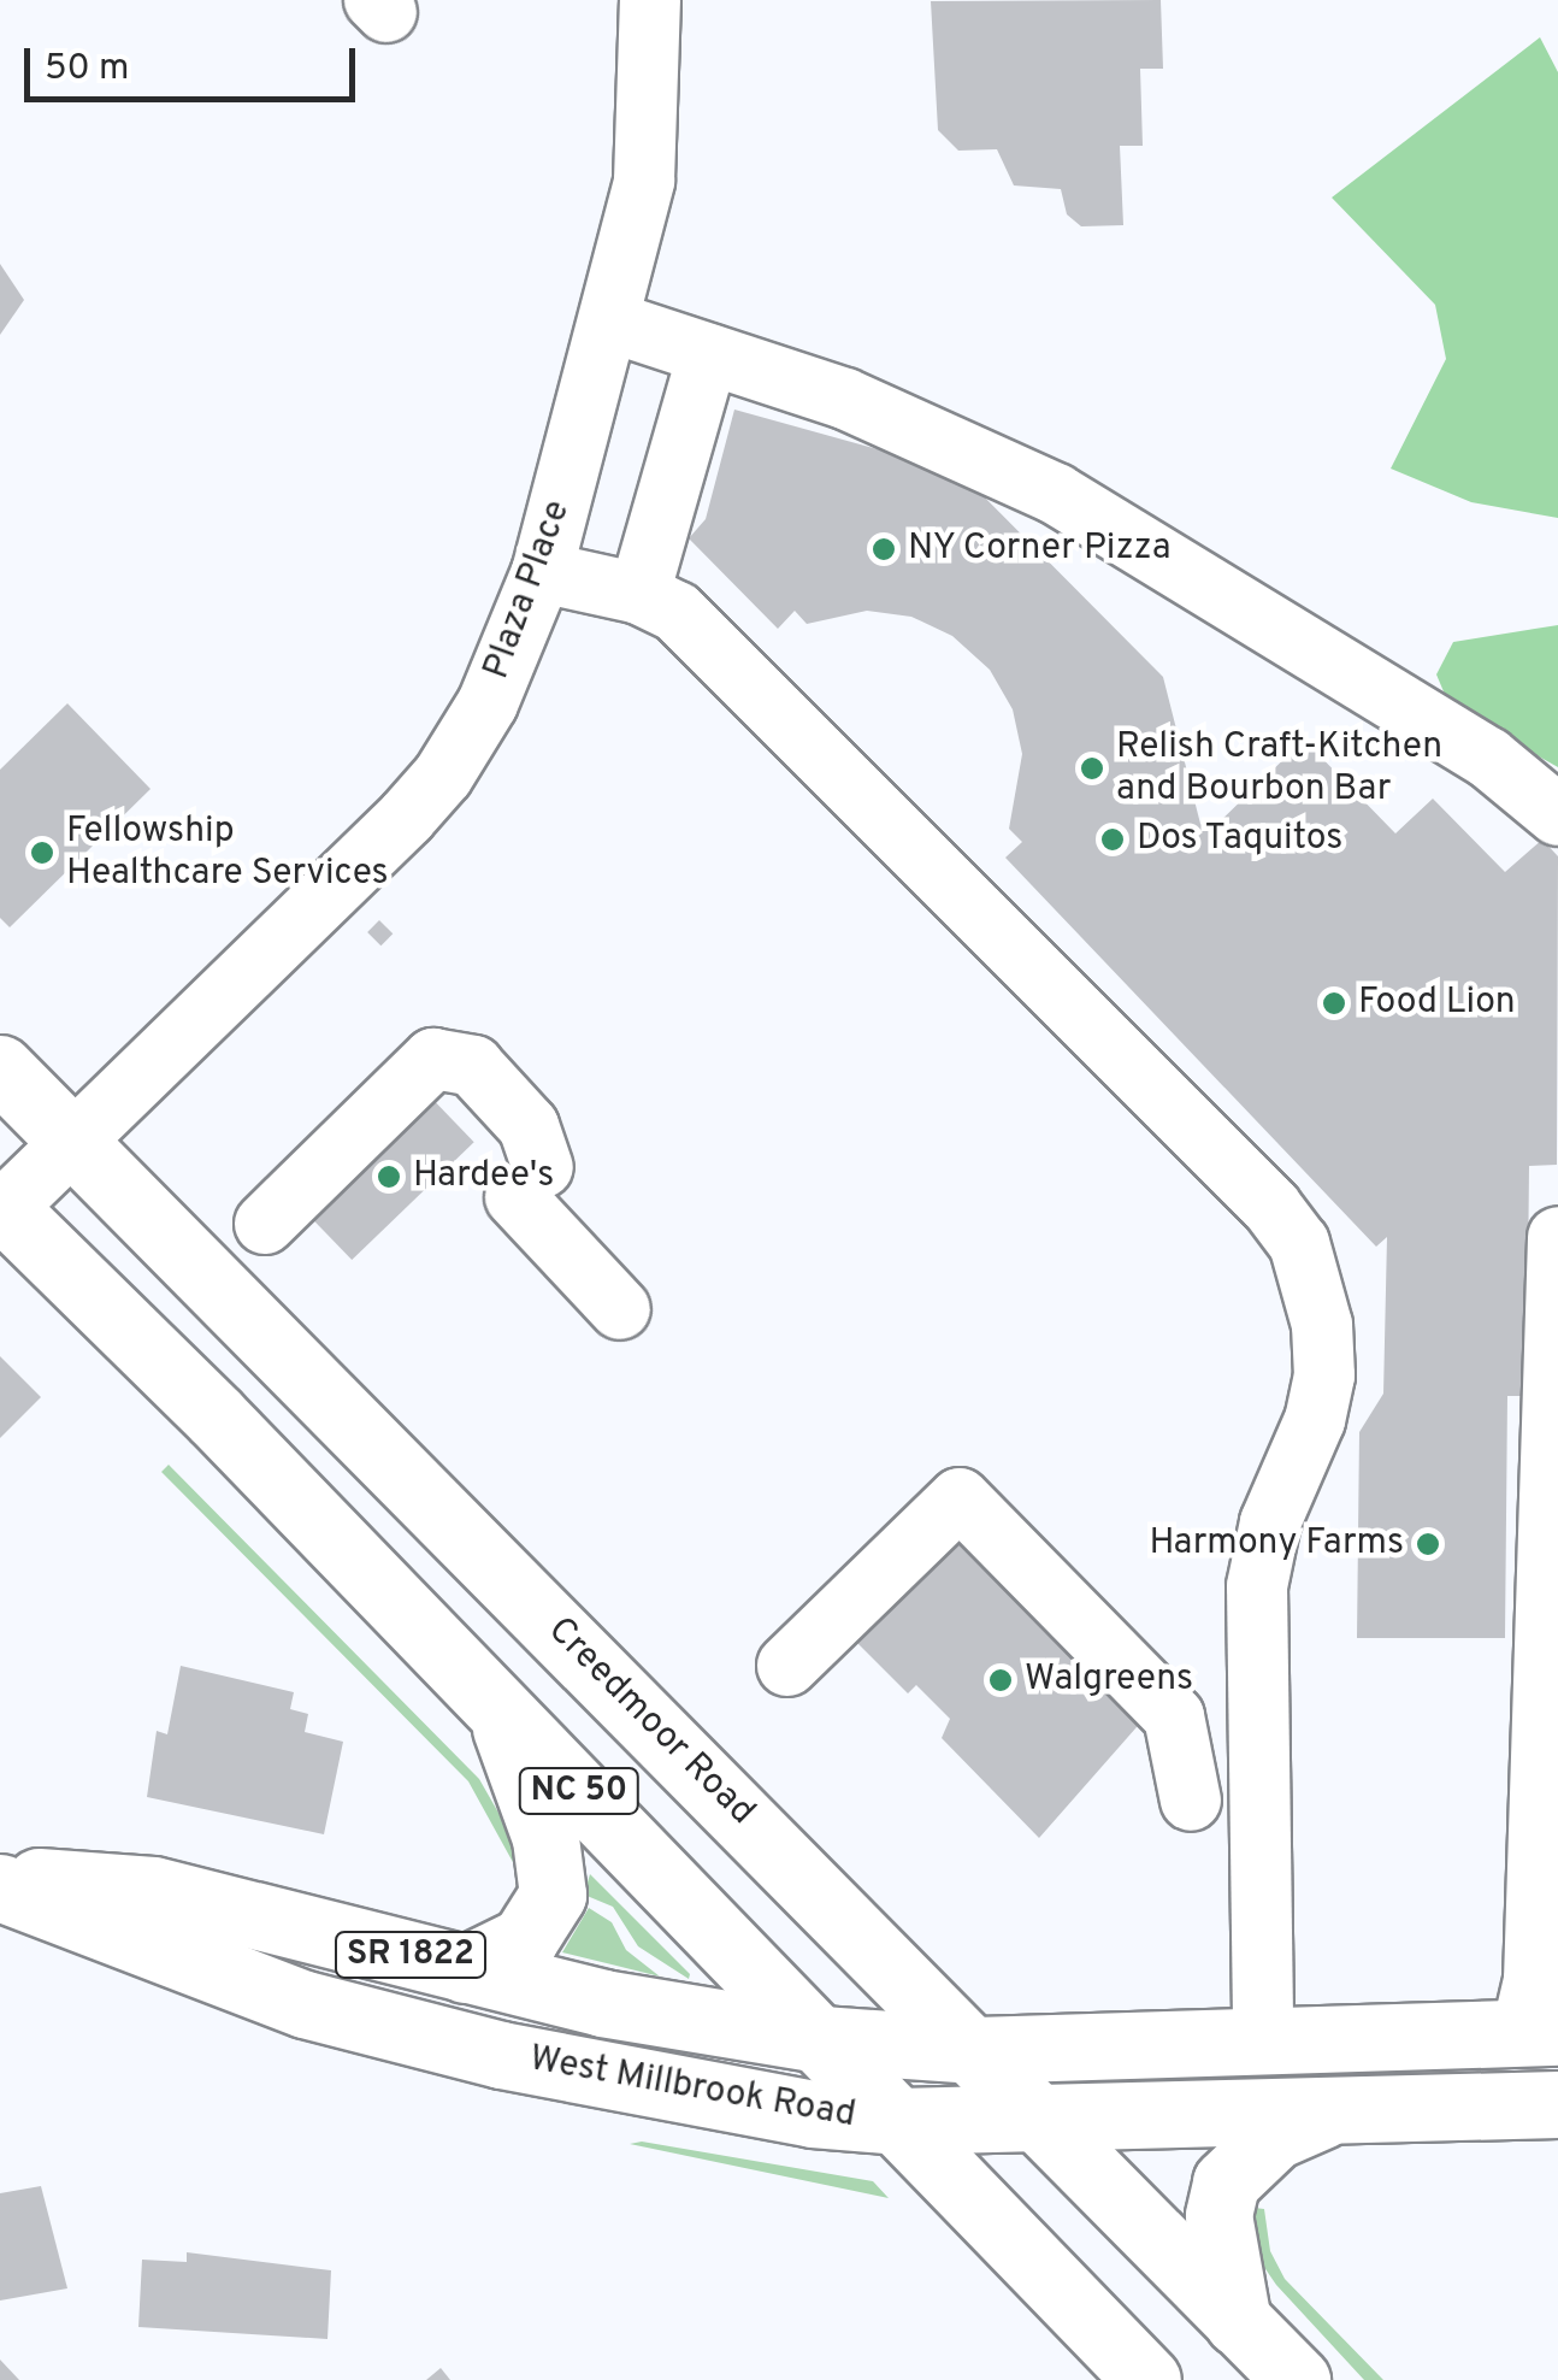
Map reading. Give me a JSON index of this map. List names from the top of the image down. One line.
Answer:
{"streets":{"main road":["Creedmoor Road","NC 50","SR 1822","West Millbrook Road"],"street":["Plaza Place"]},"crossings":[["Plaza Place","Creedmoor Road"],["Plaza Place","NC 50"],["Creedmoor Road","West Millbrook Road"],["NC 50","West Millbrook Road"]],"places":["NY Corner Pizza","Relish Craft-Kitchen and Bourbon Bar","Dos Taquitos","Fellowship Healthcare Services","Food Lion","Hardee's","Harmony Farms","Walgreens"],"scale_bar":"50 m"}
